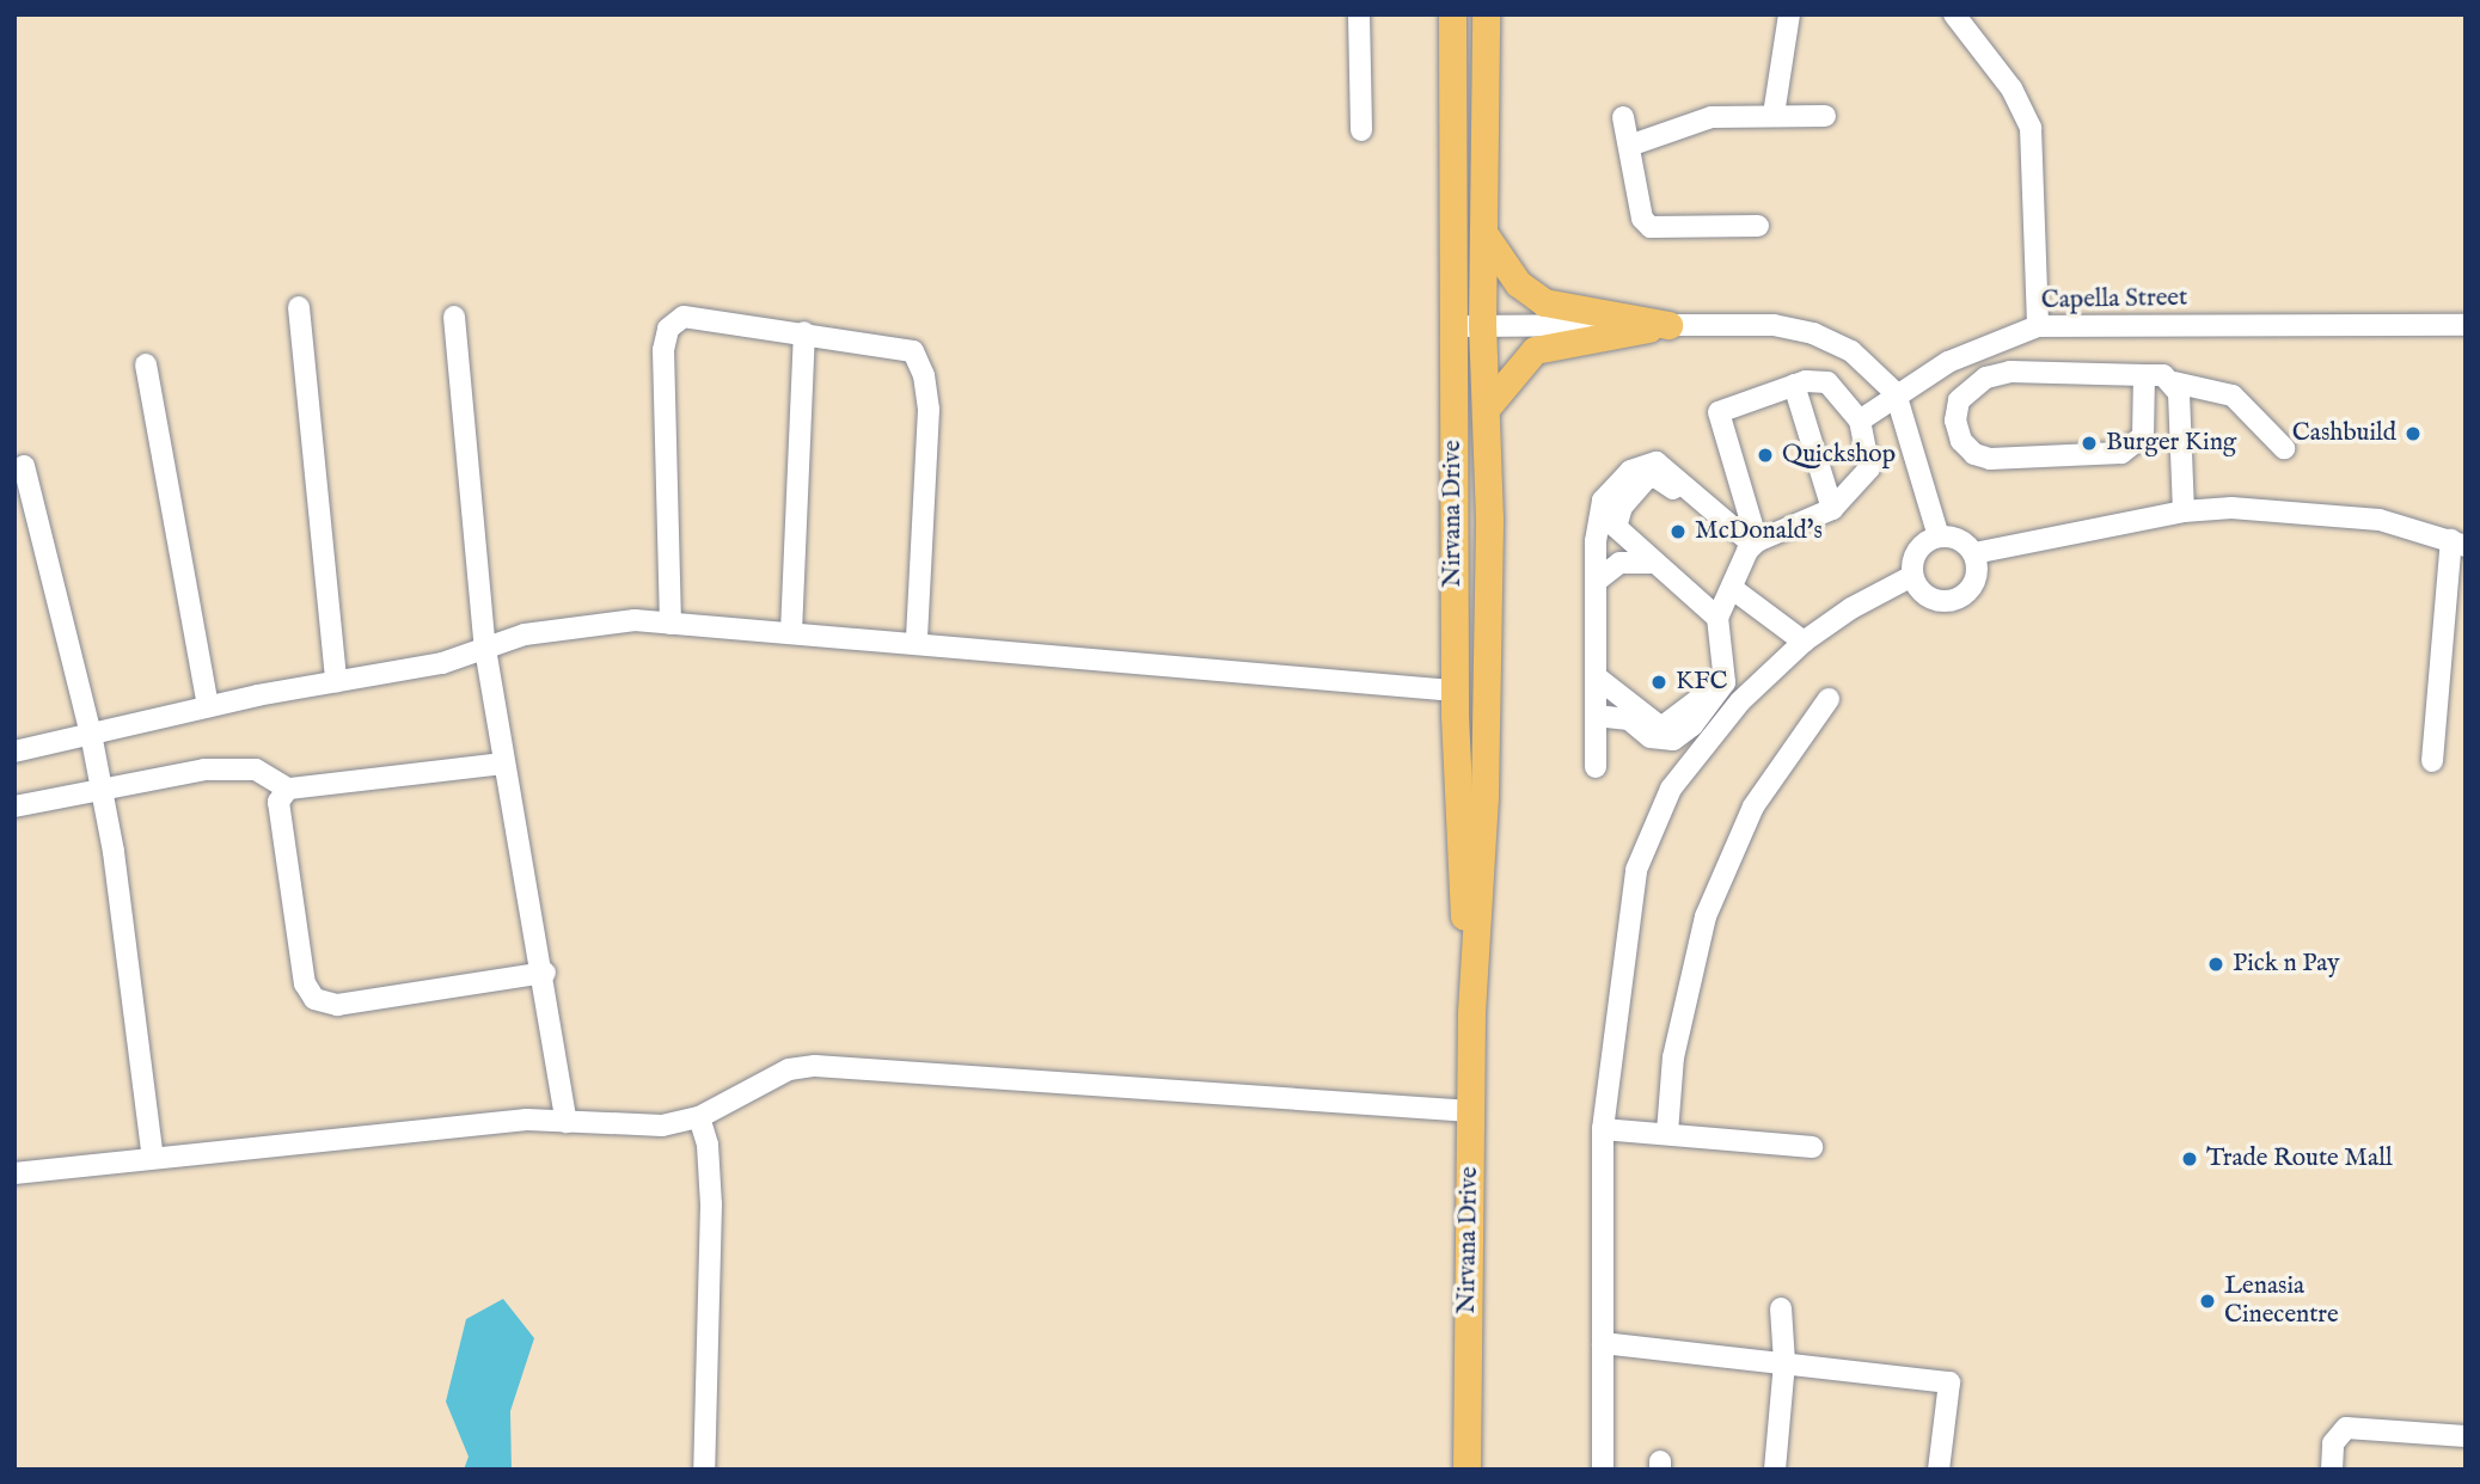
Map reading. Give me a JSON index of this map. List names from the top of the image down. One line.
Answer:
{"streets":{"main road":["Nirvana Drive"],"street":["Capella Street"]},"places":["Cashbuild","Burger King","Quickshop","McDonald's","KFC","Pick n Pay","Trade Route Mall","Lenasia Cinecentre"]}
